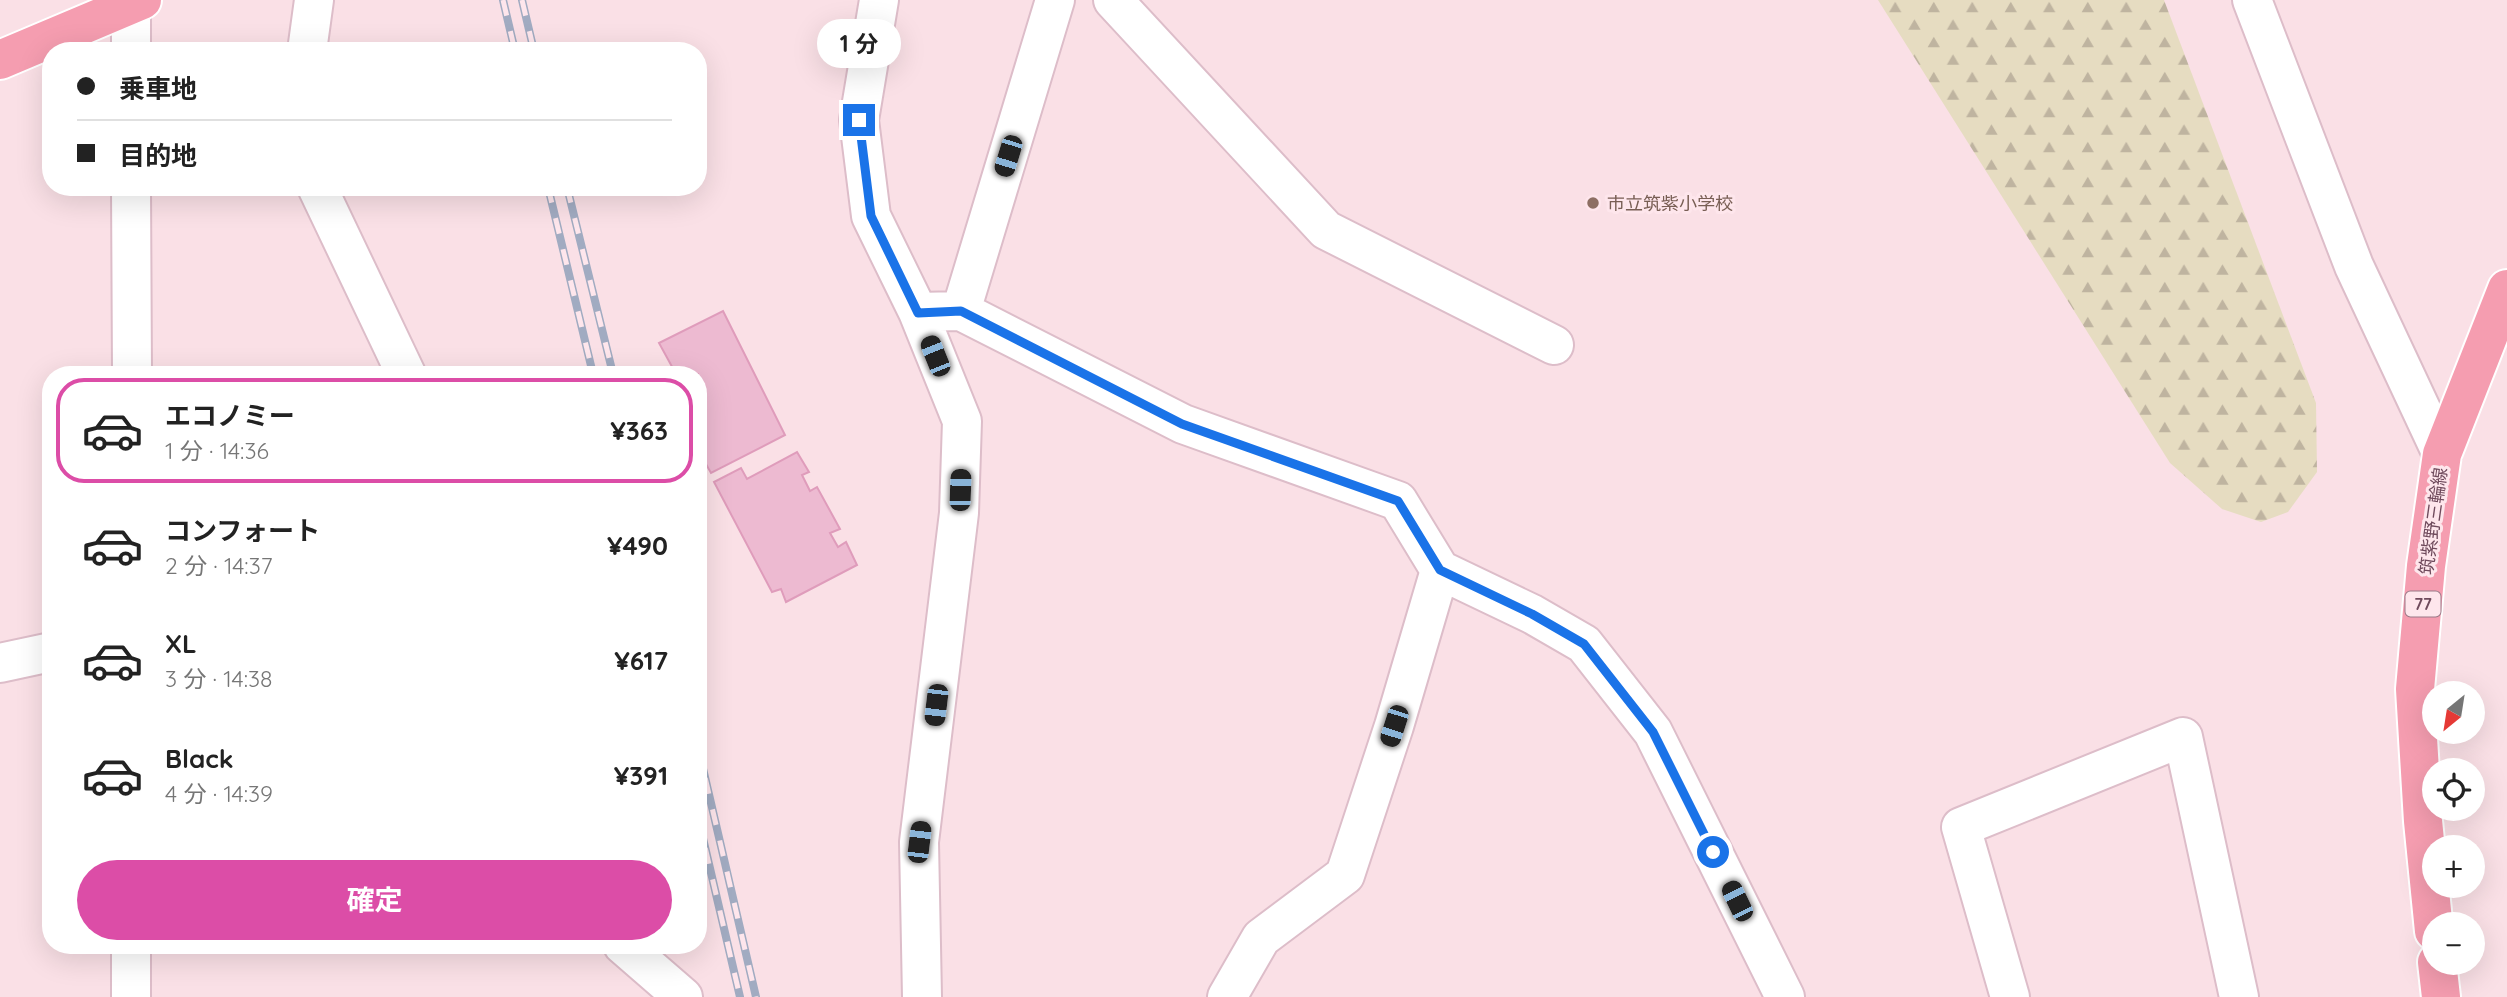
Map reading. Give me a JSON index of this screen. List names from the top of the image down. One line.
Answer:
{"streets":{"main road":["筑紫野三輪線","77"]},"places":["市立筑紫小学校"],"north":"bottom left","page":{"bubble":"1 分","banner":["乗車地","目的地"],"list":[{"name":"エコノミー","note":"1 分 · 14:36","value":"¥363"},{"name":"コンフォート","note":"2 分 · 14:37","value":"¥490"},{"name":"XL","note":"3 分 · 14:38","value":"¥617"},{"name":"Black","note":"4 分 · 14:39","value":"¥391"}],"map_buttons":["+","−"],"buttons":"確定"}}
